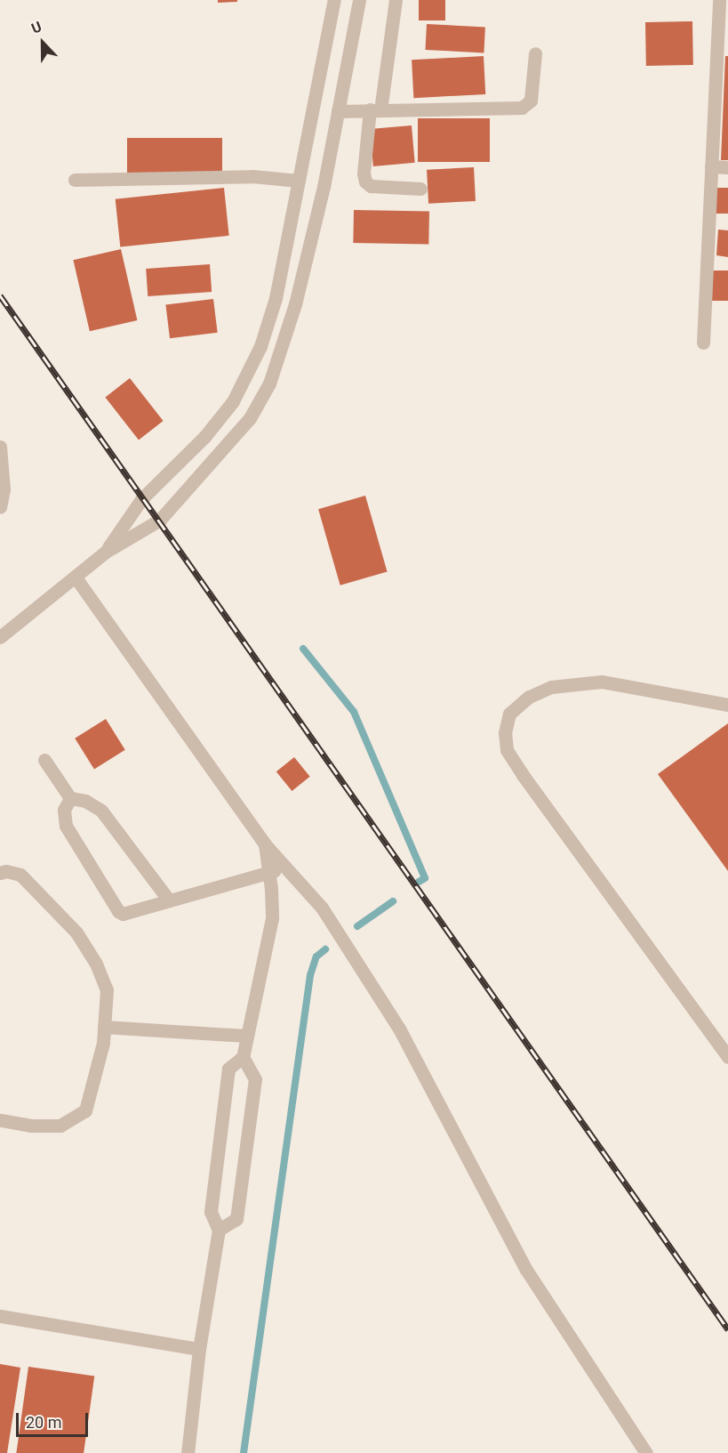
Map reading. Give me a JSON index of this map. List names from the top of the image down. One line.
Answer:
{"scale_bar":"20 m","north":"top"}
